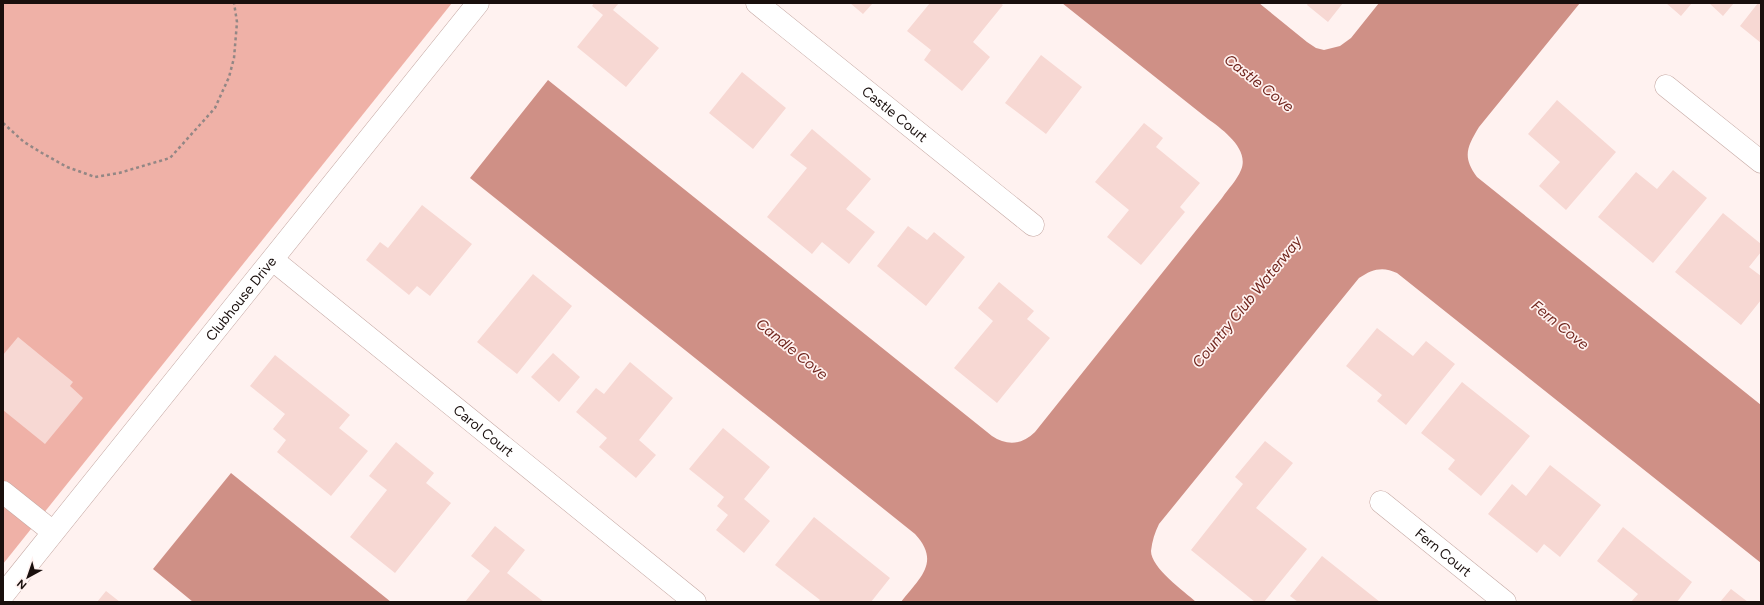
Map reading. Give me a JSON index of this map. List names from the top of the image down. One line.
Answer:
{"streets":{"street":["Castle Court","Clubhouse Drive","Carol Court","Fern Court"]},"crossings":[["Clubhouse Drive","Carol Court"]],"water":["Castle Cove","Country Club Waterway","Fern Cove","Candle Cove"],"north":"bottom left"}
